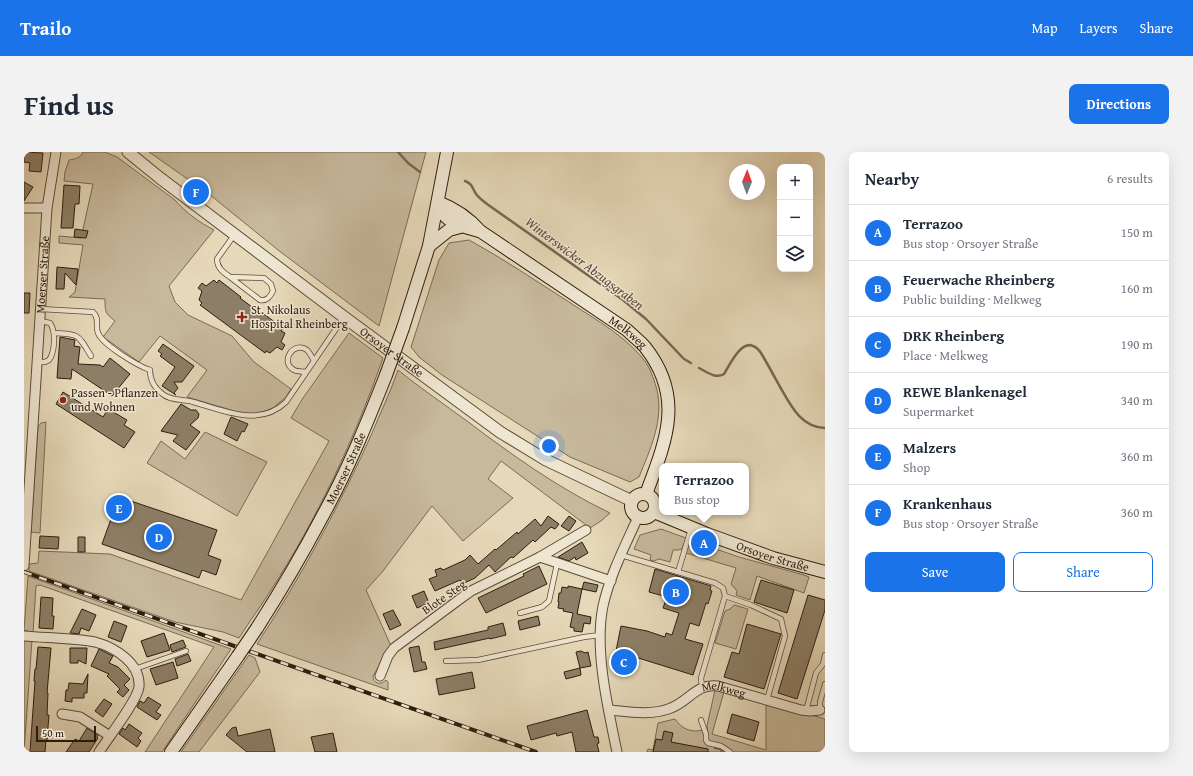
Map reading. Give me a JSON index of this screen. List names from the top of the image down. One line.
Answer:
{"streets":{"main road":["Moerser Straße","Melkweg","Orsoyer Straße"],"street":["Blote Steg"]},"crossings":[["Moerser Straße","Melkweg"],["Melkweg","Orsoyer Straße"]],"water":["Winterswicker Abzugsgraben"],"places":{"health":["St. Nikolaus Hospital Rheinberg"],"other":["Passen - Pflanzen und Wohnen"]},"scale_bar":"50 m","north":"top","page":{"header":"Trailo","nav":["Map","Layers","Share"],"title":"Find us","buttons":["Directions",["Save","Share"]],"heading":["Nearby","6 results"],"map_buttons":["+","−"],"pins":["F","E","D","A","B","C"],"list":[{"mark":"A","name":"Terrazoo","note":"Bus stop · Orsoyer Straße","value":"150 m"},{"mark":"B","name":"Feuerwache Rheinberg","note":"Public building · Melkweg","value":"160 m"},{"mark":"C","name":"DRK Rheinberg","note":"Place · Melkweg","value":"190 m"},{"mark":"D","name":"REWE Blankenagel","note":"Supermarket","value":"340 m"},{"mark":"E","name":"Malzers","note":"Shop","value":"360 m"},{"mark":"F","name":"Krankenhaus","note":"Bus stop · Orsoyer Straße","value":"360 m"}],"popup":["Terrazoo","Bus stop"],"scale":"50 m"}}
